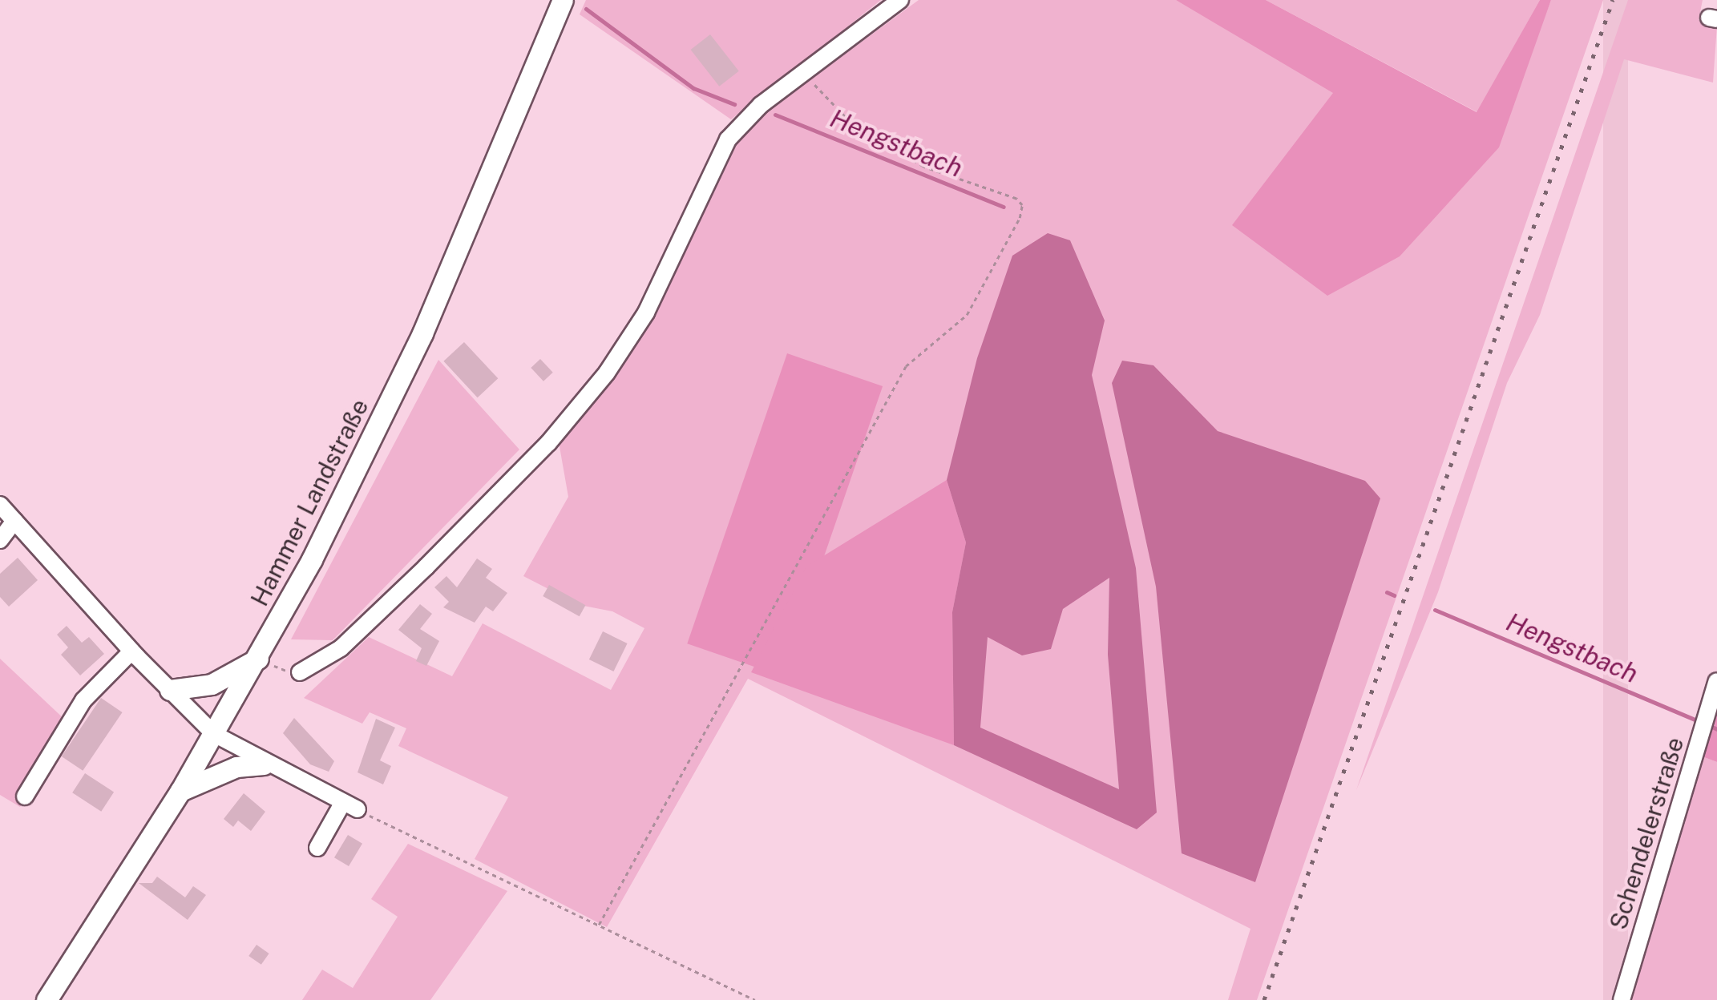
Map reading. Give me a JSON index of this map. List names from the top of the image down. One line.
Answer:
{"streets":{"main road":["Hammer Landstraße"],"street":["Schendelerstraße"]},"water":["Hengstbach"]}
